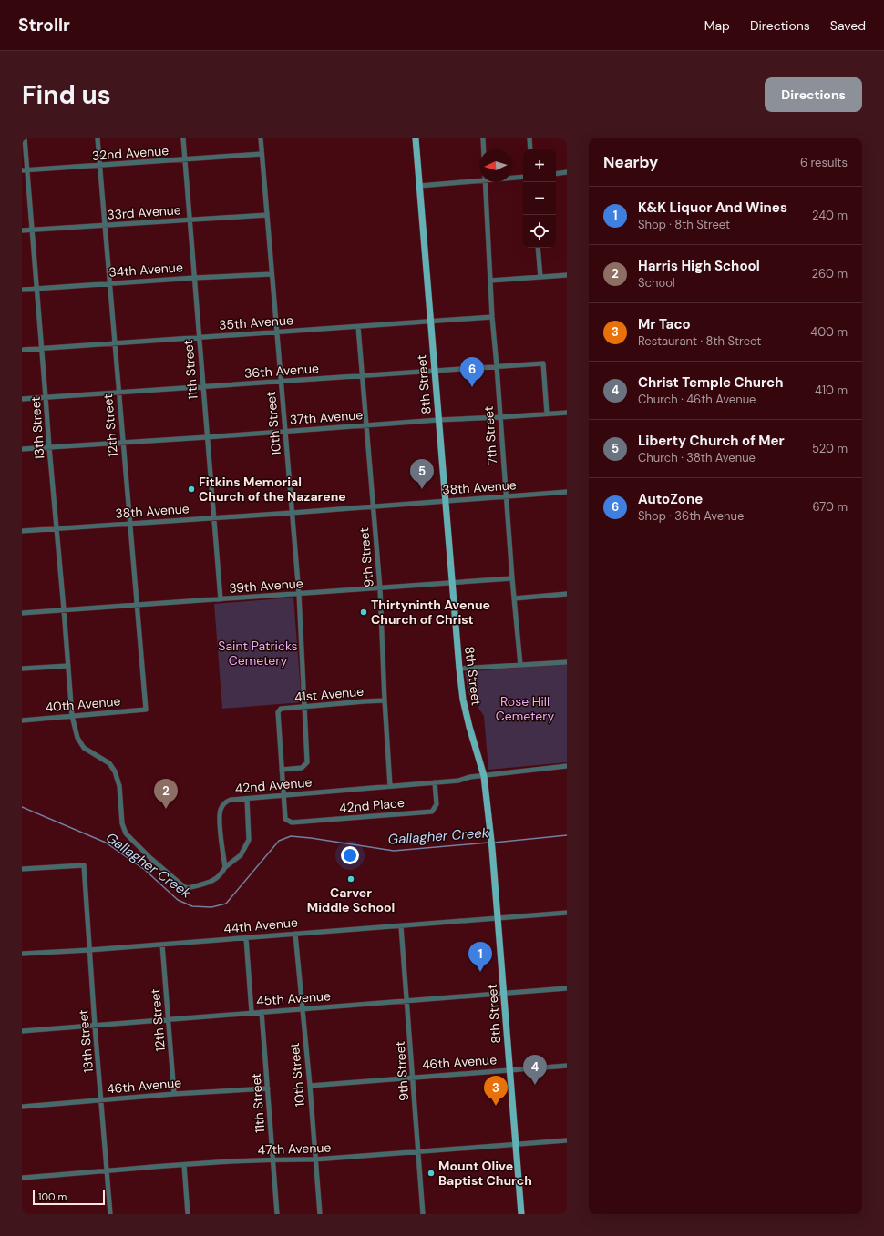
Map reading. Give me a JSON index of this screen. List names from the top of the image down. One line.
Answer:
{"streets":{"main road":["8th Street"],"street":["32nd Avenue","33rd Avenue","34th Avenue","35th Avenue","11th Street","36th Avenue","37th Avenue","10th Street","12th Street","13th Street","7th Street","38th Avenue","9th Street","39th Avenue","41st Avenue","40th Avenue","42nd Avenue","42nd Place","44th Avenue","45th Avenue","46th Avenue","47th Avenue"]},"crossings":[["32nd Avenue","11th Street"],["32nd Avenue","10th Street"],["32nd Avenue","12th Street"],["32nd Avenue","13th Street"],["33rd Avenue","11th Street"],["33rd Avenue","10th Street"],["33rd Avenue","12th Street"],["33rd Avenue","13th Street"],["34th Avenue","11th Street"],["34th Avenue","10th Street"],["34th Avenue","12th Street"],["34th Avenue","13th Street"],["35th Avenue","11th Street"],["35th Avenue","8th Street"],["35th Avenue","10th Street"],["35th Avenue","12th Street"],["35th Avenue","13th Street"],["35th Avenue","7th Street"],["35th Avenue","9th Street"],["11th Street","36th Avenue"],["11th Street","37th Avenue"],["11th Street","38th Avenue"],["11th Street","39th Avenue"],["11th Street","45th Avenue"],["11th Street","46th Avenue"],["11th Street","47th Avenue"],["36th Avenue","8th Street"],["36th Avenue","37th Avenue"],["36th Avenue","10th Street"],["36th Avenue","12th Street"],["36th Avenue","13th Street"],["36th Avenue","7th Street"],["36th Avenue","9th Street"],["8th Street","37th Avenue"],["8th Street","38th Avenue"],["8th Street","39th Avenue"],["8th Street","42nd Avenue"],["8th Street","44th Avenue"],["8th Street","45th Avenue"],["8th Street","46th Avenue"],["8th Street","47th Avenue"],["37th Avenue","10th Street"],["37th Avenue","12th Street"],["37th Avenue","13th Street"],["37th Avenue","7th Street"],["37th Avenue","9th Street"],["10th Street","38th Avenue"],["10th Street","39th Avenue"],["10th Street","41st Avenue"],["10th Street","44th Avenue"],["10th Street","45th Avenue"],["10th Street","46th Avenue"],["10th Street","47th Avenue"],["12th Street","38th Avenue"],["12th Street","39th Avenue"],["12th Street","40th Avenue"],["12th Street","44th Avenue"],["12th Street","45th Avenue"],["12th Street","46th Avenue"],["13th Street","38th Avenue"],["13th Street","39th Avenue"],["13th Street","40th Avenue"],["13th Street","44th Avenue"],["13th Street","45th Avenue"],["13th Street","46th Avenue"],["13th Street","47th Avenue"],["7th Street","38th Avenue"],["7th Street","39th Avenue"],["38th Avenue","9th Street"],["9th Street","39th Avenue"],["9th Street","41st Avenue"],["9th Street","42nd Avenue"],["9th Street","44th Avenue"],["9th Street","45th Avenue"],["9th Street","46th Avenue"],["9th Street","47th Avenue"],["42nd Avenue","42nd Place"]],"water":["Gallagher Creek"],"parks":["Saint Patricks Cemetery","Rose Hill Cemetery"],"places":["Fitkins Memorial Church of the Nazarene","Thirtyninth Avenue Church of Christ","Carver Middle School","Mount Olive Baptist Church"],"scale_bar":"100 m","north":"left","page":{"header":"Strollr","nav":["Map","Directions","Saved"],"buttons":"Directions","title":"Find us","heading":["Nearby","6 results"],"map_buttons":["+","−"],"list":[{"mark":"1","name":"K&K Liquor And Wines","note":"Shop · 8th Street","value":"240 m"},{"mark":"2","name":"Harris High School","note":"School","value":"260 m"},{"mark":"3","name":"Mr Taco","note":"Restaurant · 8th Street","value":"400 m"},{"mark":"4","name":"Christ Temple Church","note":"Church · 46th Avenue","value":"410 m"},{"mark":"5","name":"Liberty Church of Mer","note":"Church · 38th Avenue","value":"520 m"},{"mark":"6","name":"AutoZone","note":"Shop · 36th Avenue","value":"670 m"}],"pins":["6","5","2","1","4","3"],"scale":"100 m"}}
